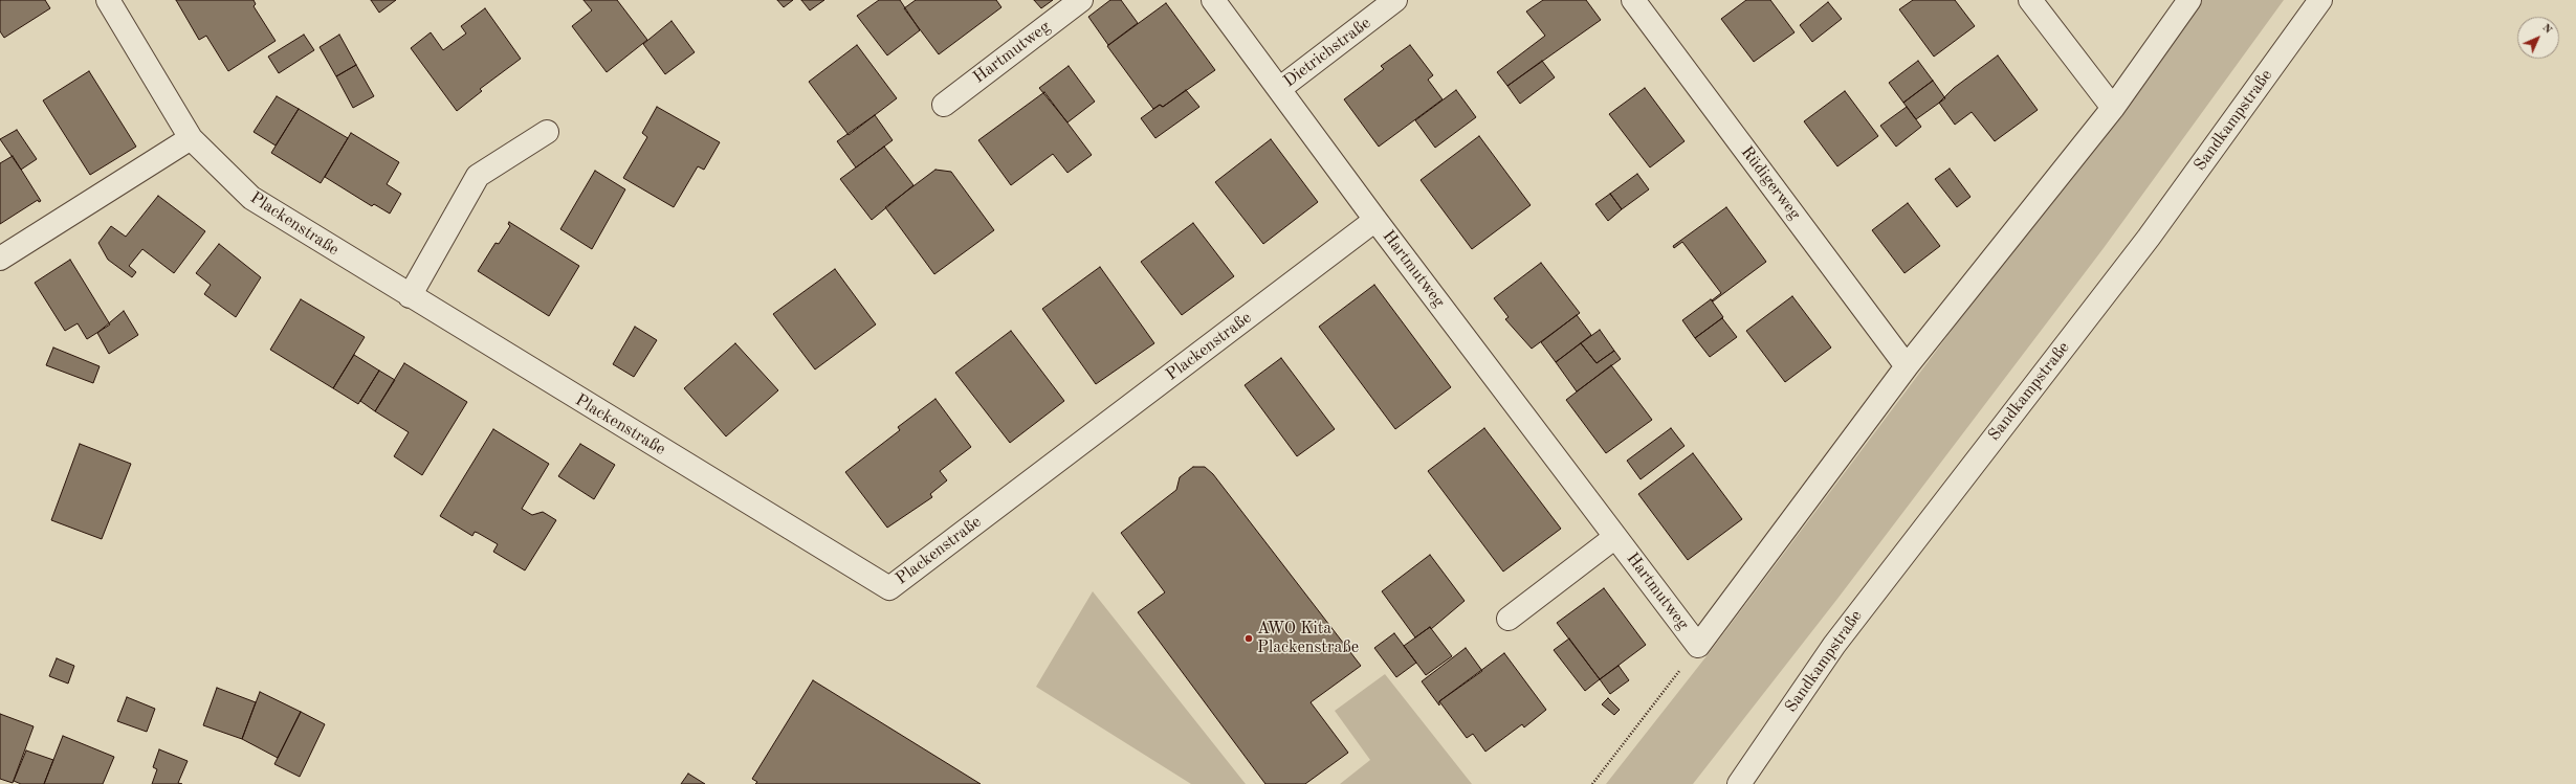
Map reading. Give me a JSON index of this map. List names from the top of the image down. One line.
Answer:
{"streets":{"street":["Hartmutweg","Dietrichstraße","Sandkampstraße","Rüdigerweg","Plackenstraße"]},"crossings":[["Hartmutweg","Dietrichstraße"],["Hartmutweg","Plackenstraße"]],"places":["AWO Kita Plackenstraße"],"north":"top right"}
